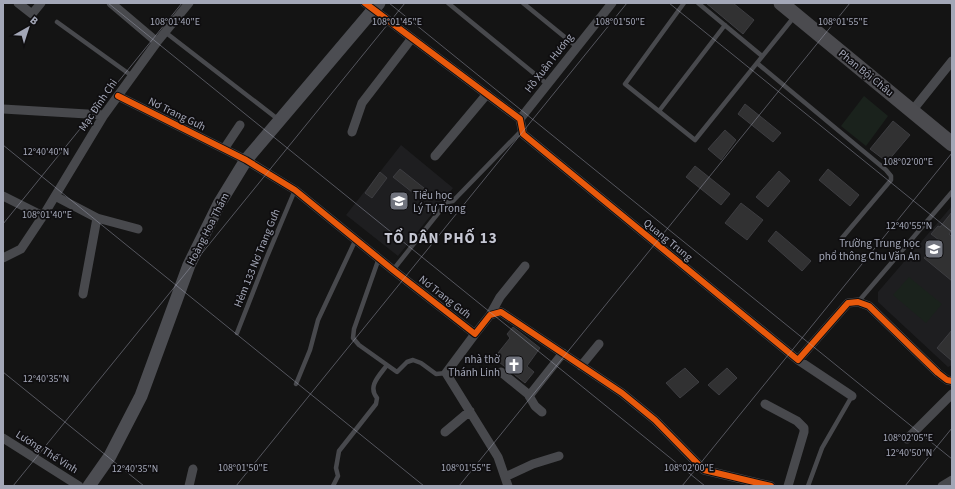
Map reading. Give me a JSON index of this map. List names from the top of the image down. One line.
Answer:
{"streets":{"main road":["Phan Bội Châu"],"street":["Hồ Xuân Hương","Mạc Đĩnh Chi","Nơ Trang Gưh","Hoàng Hoa Thám","Quang Trung","Lương Thế Vinh"],"lane":["Hẻm 133 Nơ Trang Gưh"]},"crossings":[["Mạc Đĩnh Chi","Nơ Trang Gưh"],["Nơ Trang Gưh","Hoàng Hoa Thám"],["Nơ Trang Gưh","Hẻm 133 Nơ Trang Gưh"]],"districts":["TỔ DÂN PHỐ 13"],"places":{"school or university":["Tiểu học Lý Tự Trọng","Trường Trung học phổ thông Chu Văn An"],"church":["nhà thờ Thánh Linh"]},"north":"top right","coordinates":["108°01'40\"E","108°01'45\"E","108°01'50\"E","108°01'55\"E","12°40'40\"N","108°02'00\"E","12°40'55\"N","12°40'35\"N","108°02'05\"E","12°40'50\"N"]}
